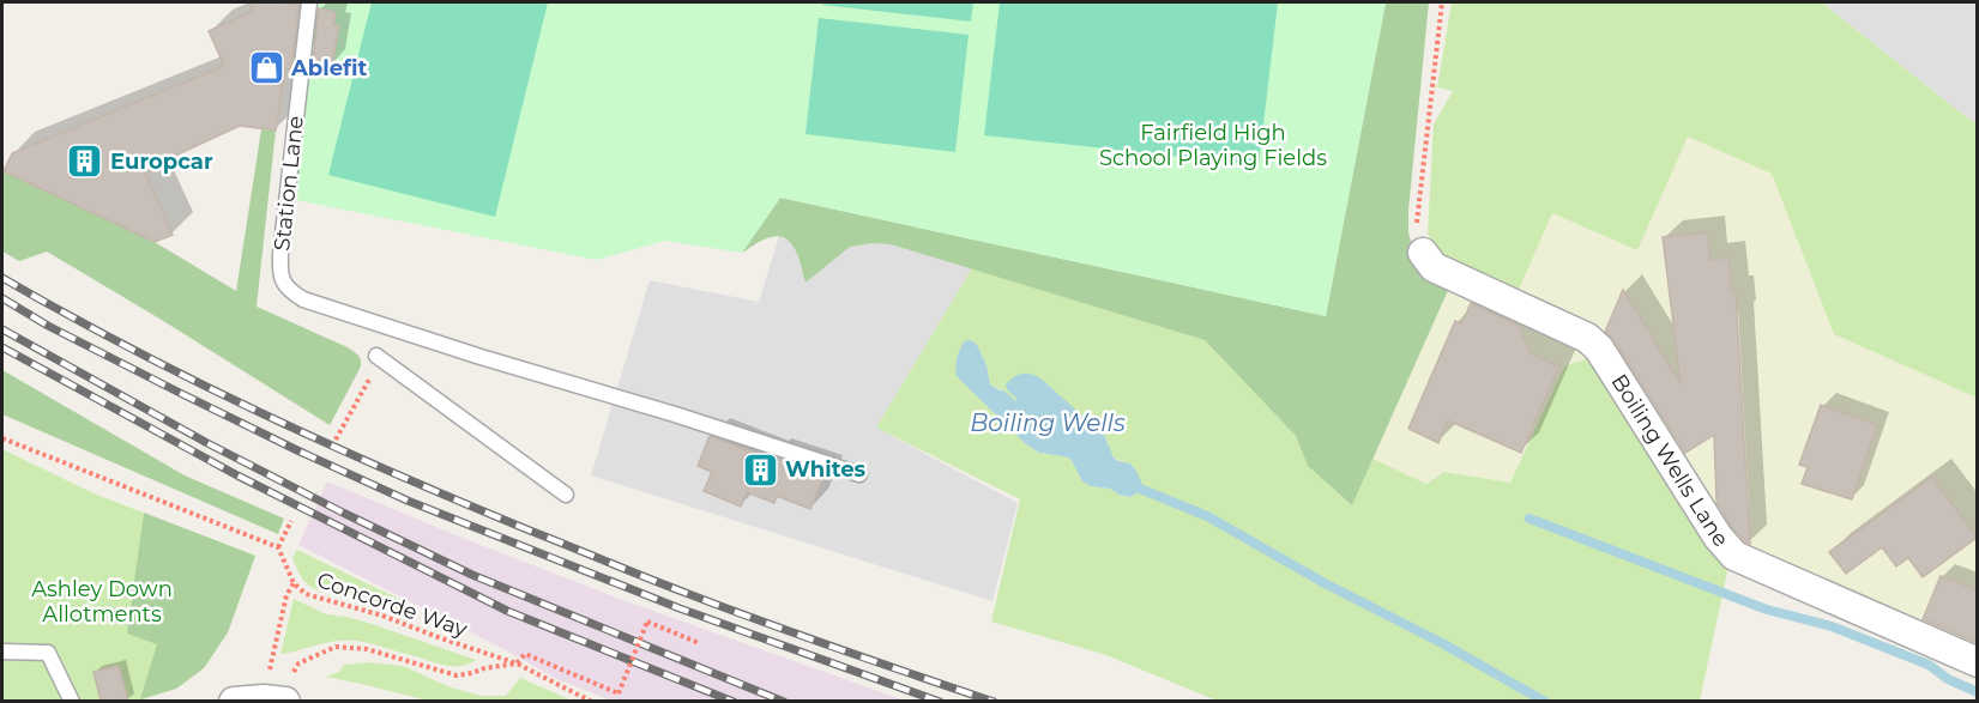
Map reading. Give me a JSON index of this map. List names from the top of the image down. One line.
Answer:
{"streets":{"street":["Boiling Wells Lane"],"lane":["Station Lane"],"path":["Concorde Way"]},"water":["Boiling Wells"],"parks":["Fairfield High School Playing Fields","Ashley Down Allotments"],"places":{"shop":["Ablefit"],"building":["Europcar","Whites"]}}
